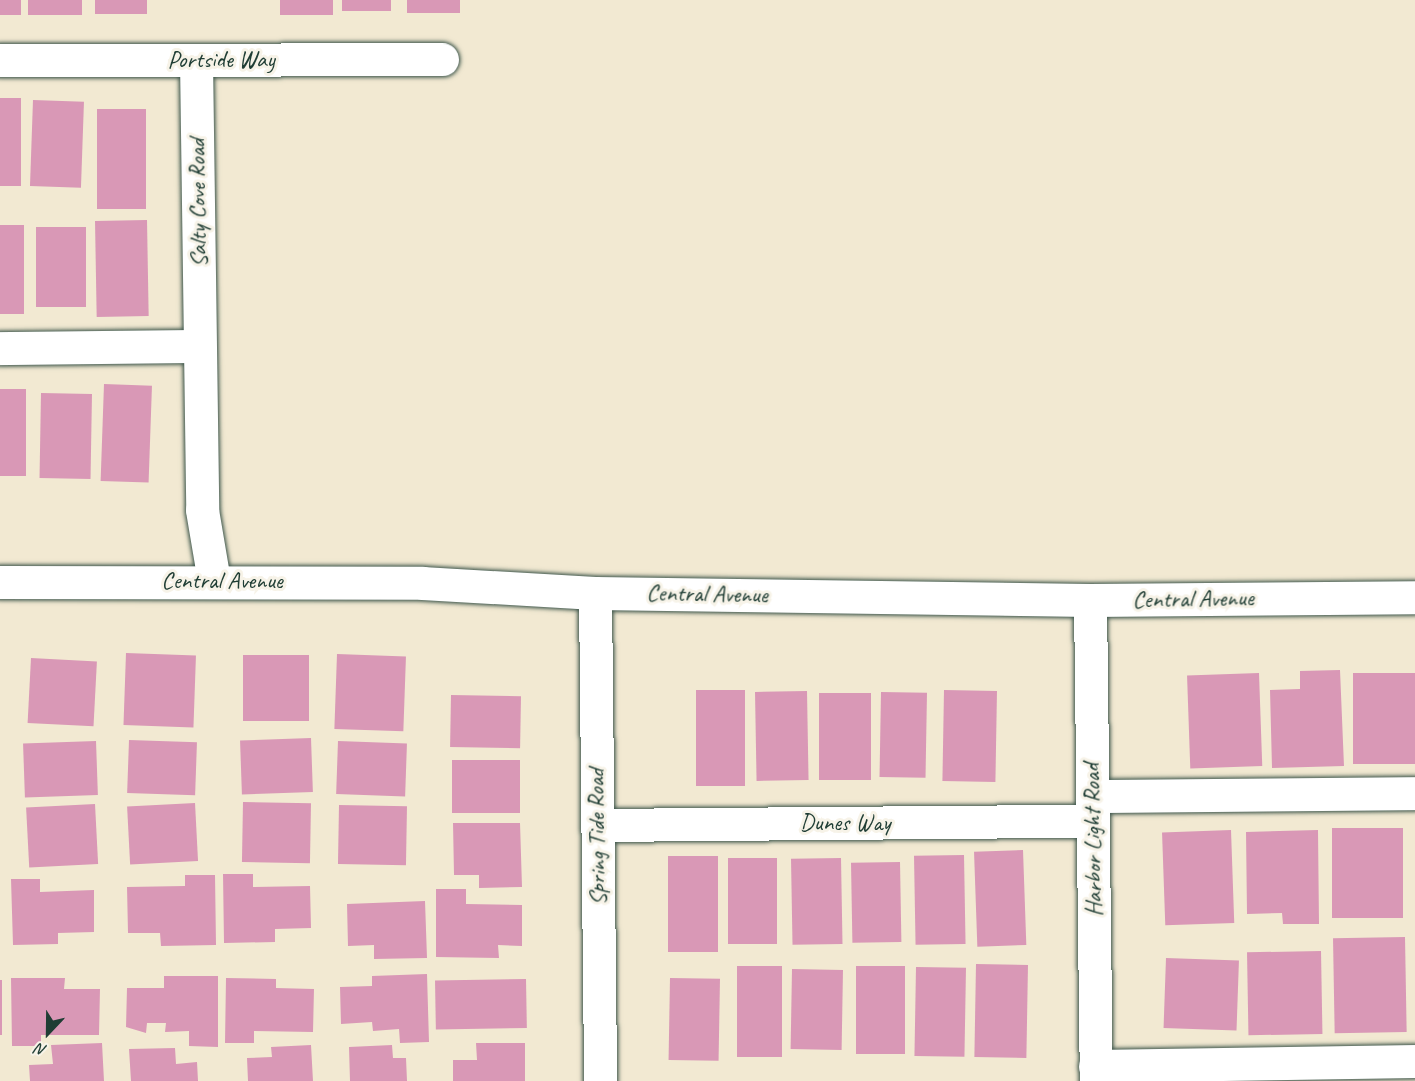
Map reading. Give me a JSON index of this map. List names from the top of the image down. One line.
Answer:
{"streets":{"street":["Portside Way","Salty Cove Road","Central Avenue","Dunes Way","Spring Tide Road","Harbor Light Road"]},"crossings":[["Portside Way","Salty Cove Road"],["Salty Cove Road","Central Avenue"],["Central Avenue","Spring Tide Road"],["Central Avenue","Harbor Light Road"],["Dunes Way","Spring Tide Road"],["Dunes Way","Harbor Light Road"]],"north":"bottom"}
